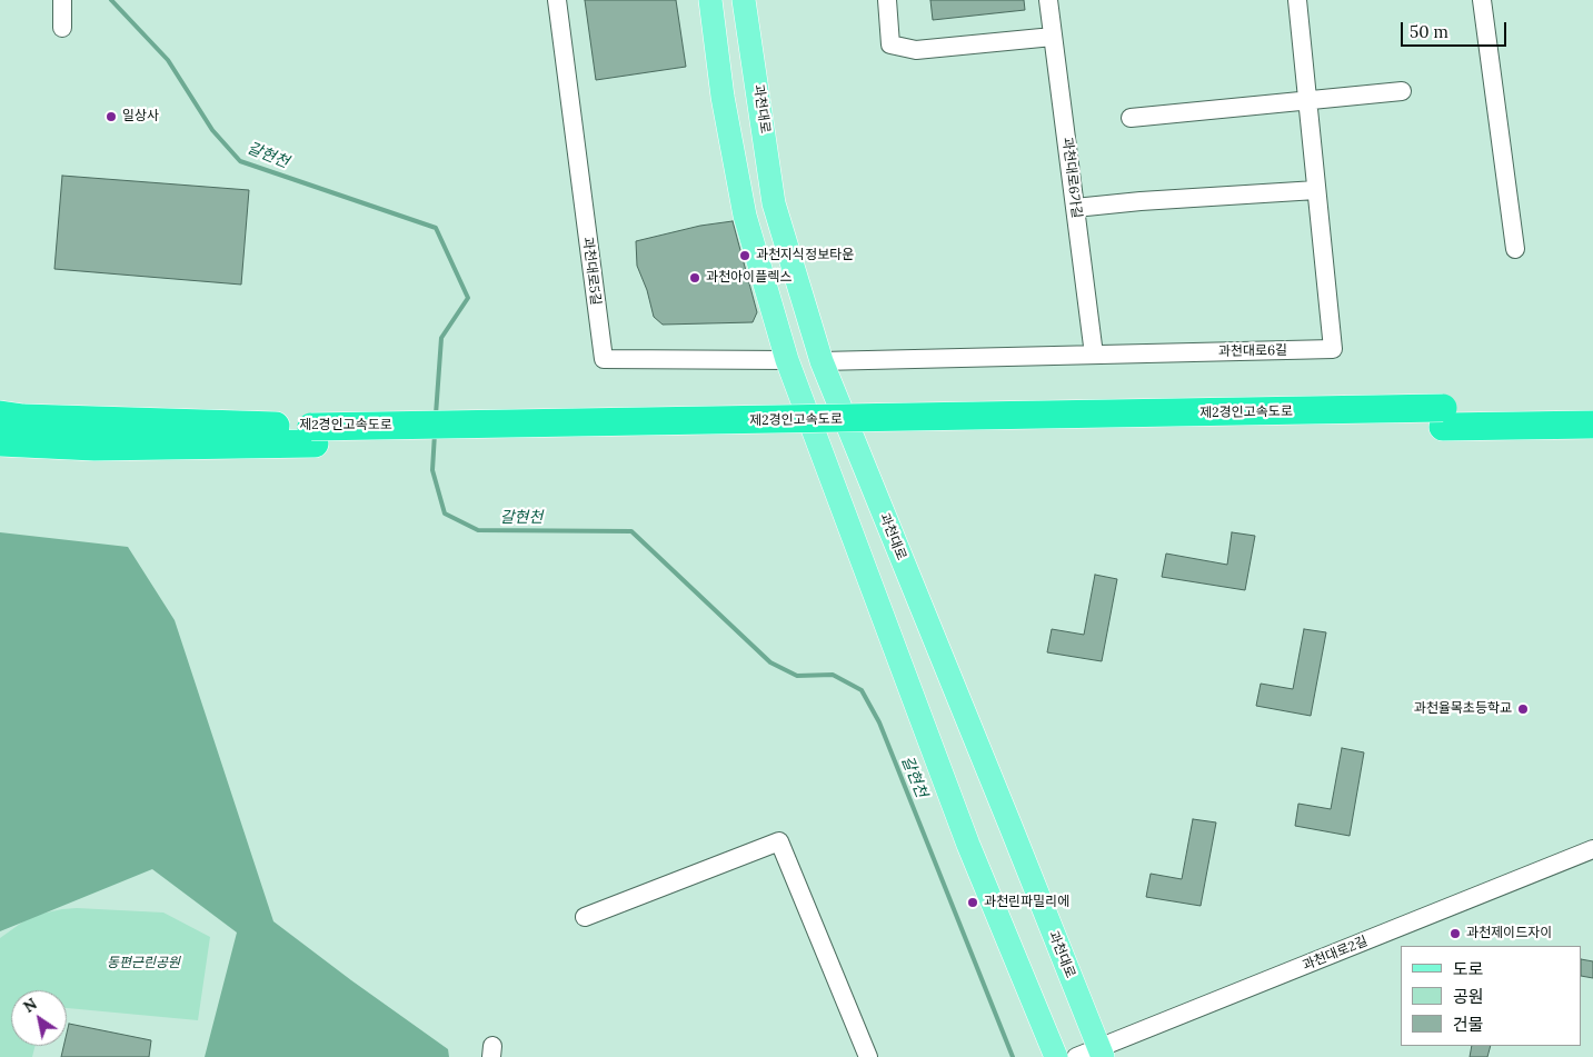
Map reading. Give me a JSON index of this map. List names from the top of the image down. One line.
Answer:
{"streets":{"highway":["제2경인고속도로"],"main road":["과천대로"],"street":["과천대로6가길","과천대로5길","과천대로6길","과천대로2길"]},"crossings":[["과천대로","과천대로6길"],["과천대로","과천대로2길"],["과천대로6가길","과천대로6길"]],"water":["갈현천"],"parks":["동편근린공원"],"places":["일상사","과천지식정보타운","과천아이플렉스","과천율목초등학교","과천린파밀리에","과천제이드자이"],"legend":["도로","공원","건물"],"scale_bar":"50 m","north":"top left"}
